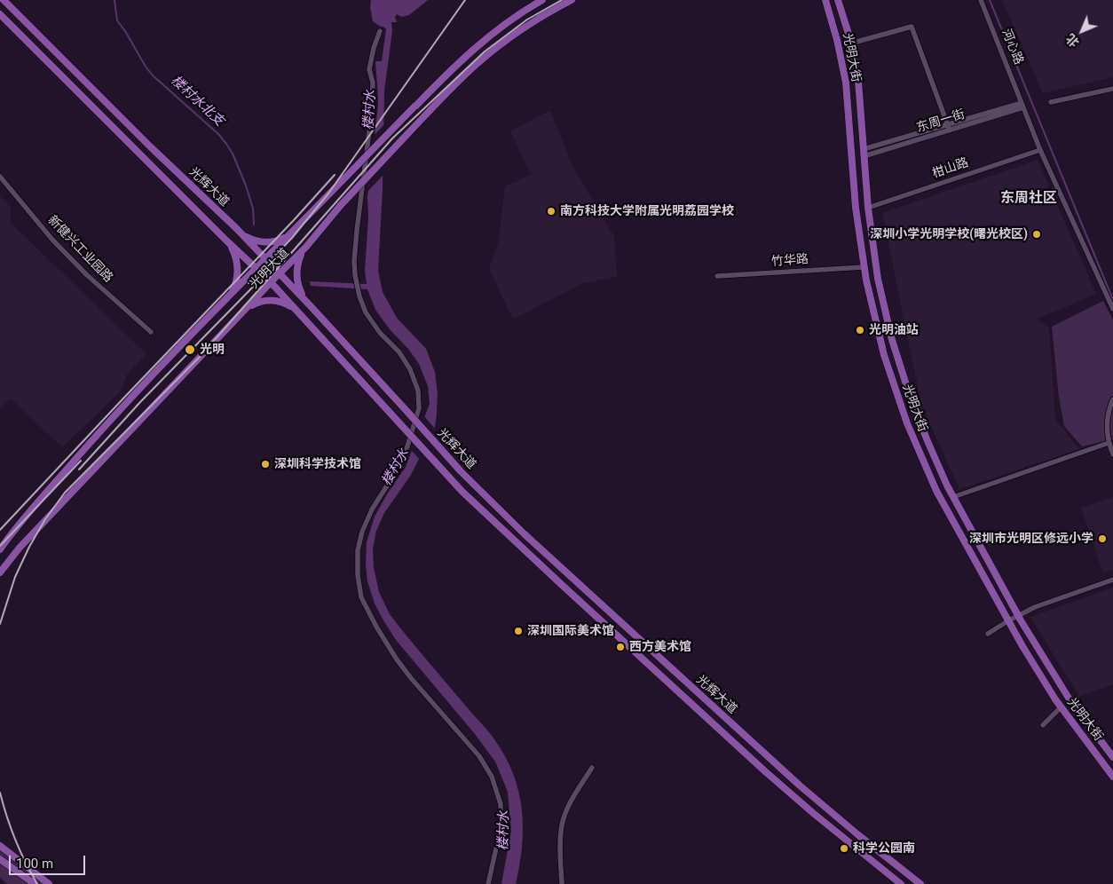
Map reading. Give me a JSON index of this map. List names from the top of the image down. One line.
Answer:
{"streets":{"main road":["光明大街","光辉大道","光明大道"],"street":["河心路","东周一街","柑山路","新健兴工业园路","竹华路"]},"crossings":[["河心路","东周一街"],["河心路","柑山路"],["光明大街","东周一街"],["光明大街","柑山路"],["光明大街","竹华路"],["光辉大道","光明大道"]],"districts":["东周社区"],"water":["楼村水北支","楼村水"],"places":["南方科技大学附属光明荔园学校","深圳小学光明学校(曙光校区)","光明油站","光明","深圳科学技术馆","深圳市光明区修远小学","深圳国际美术馆","西方美术馆","科学公园南"],"scale_bar":"100 m","north":"bottom left"}
